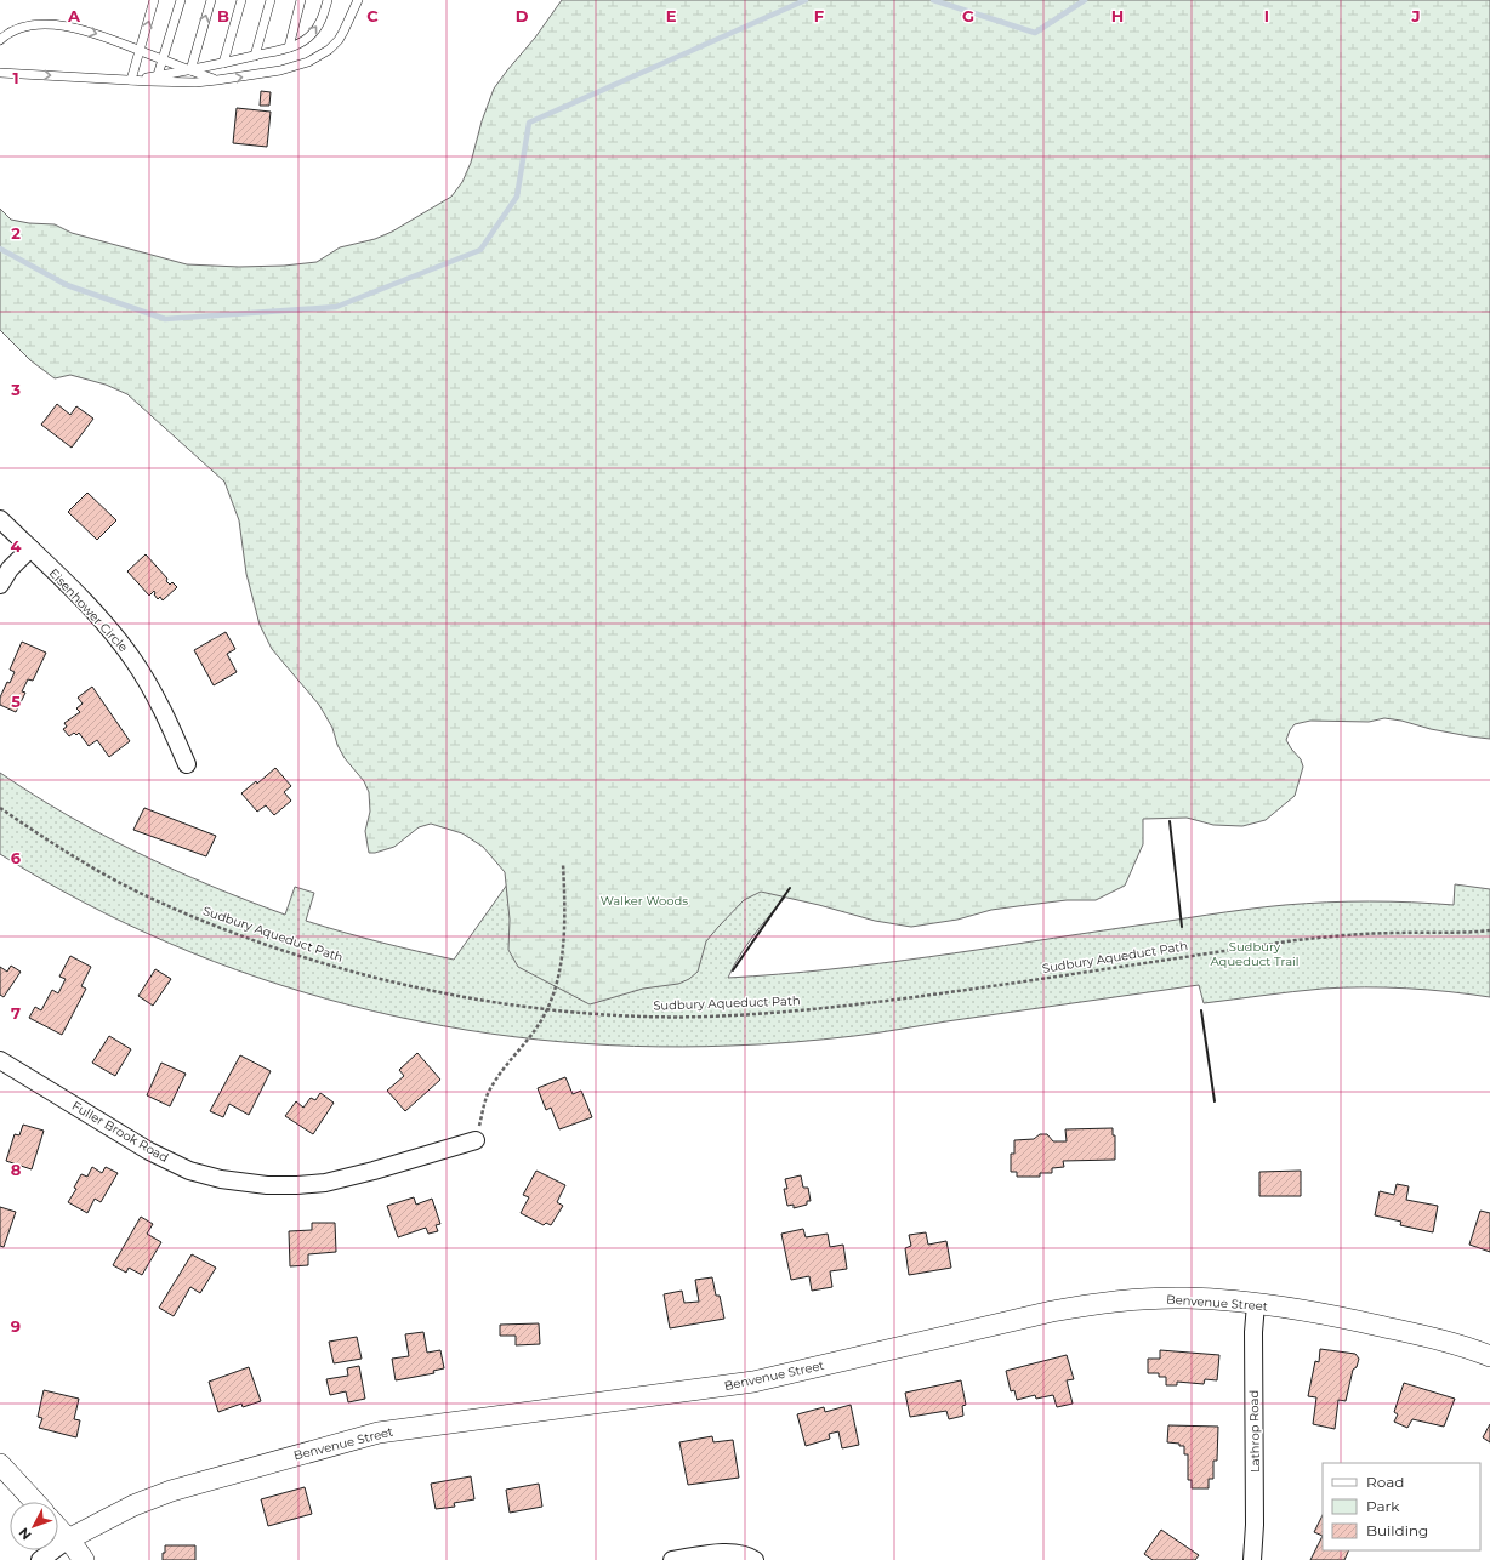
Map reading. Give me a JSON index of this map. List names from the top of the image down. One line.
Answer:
{"streets":{"street":["Eisenhower Circle","Fuller Brook Road","Benvenue Street","Lathrop Road"],"path":["Sudbury Aqueduct Path"]},"crossings":[["Benvenue Street","Lathrop Road"]],"parks":["Walker Woods","Sudbury Aqueduct Trail"],"legend":["Road","Park","Building"],"north":"bottom left","grid":{"columns":["A","B","C","D","E","F","G","H","I","J"],"rows":["1","2","3","4","5","6","7","8","9"]}}
